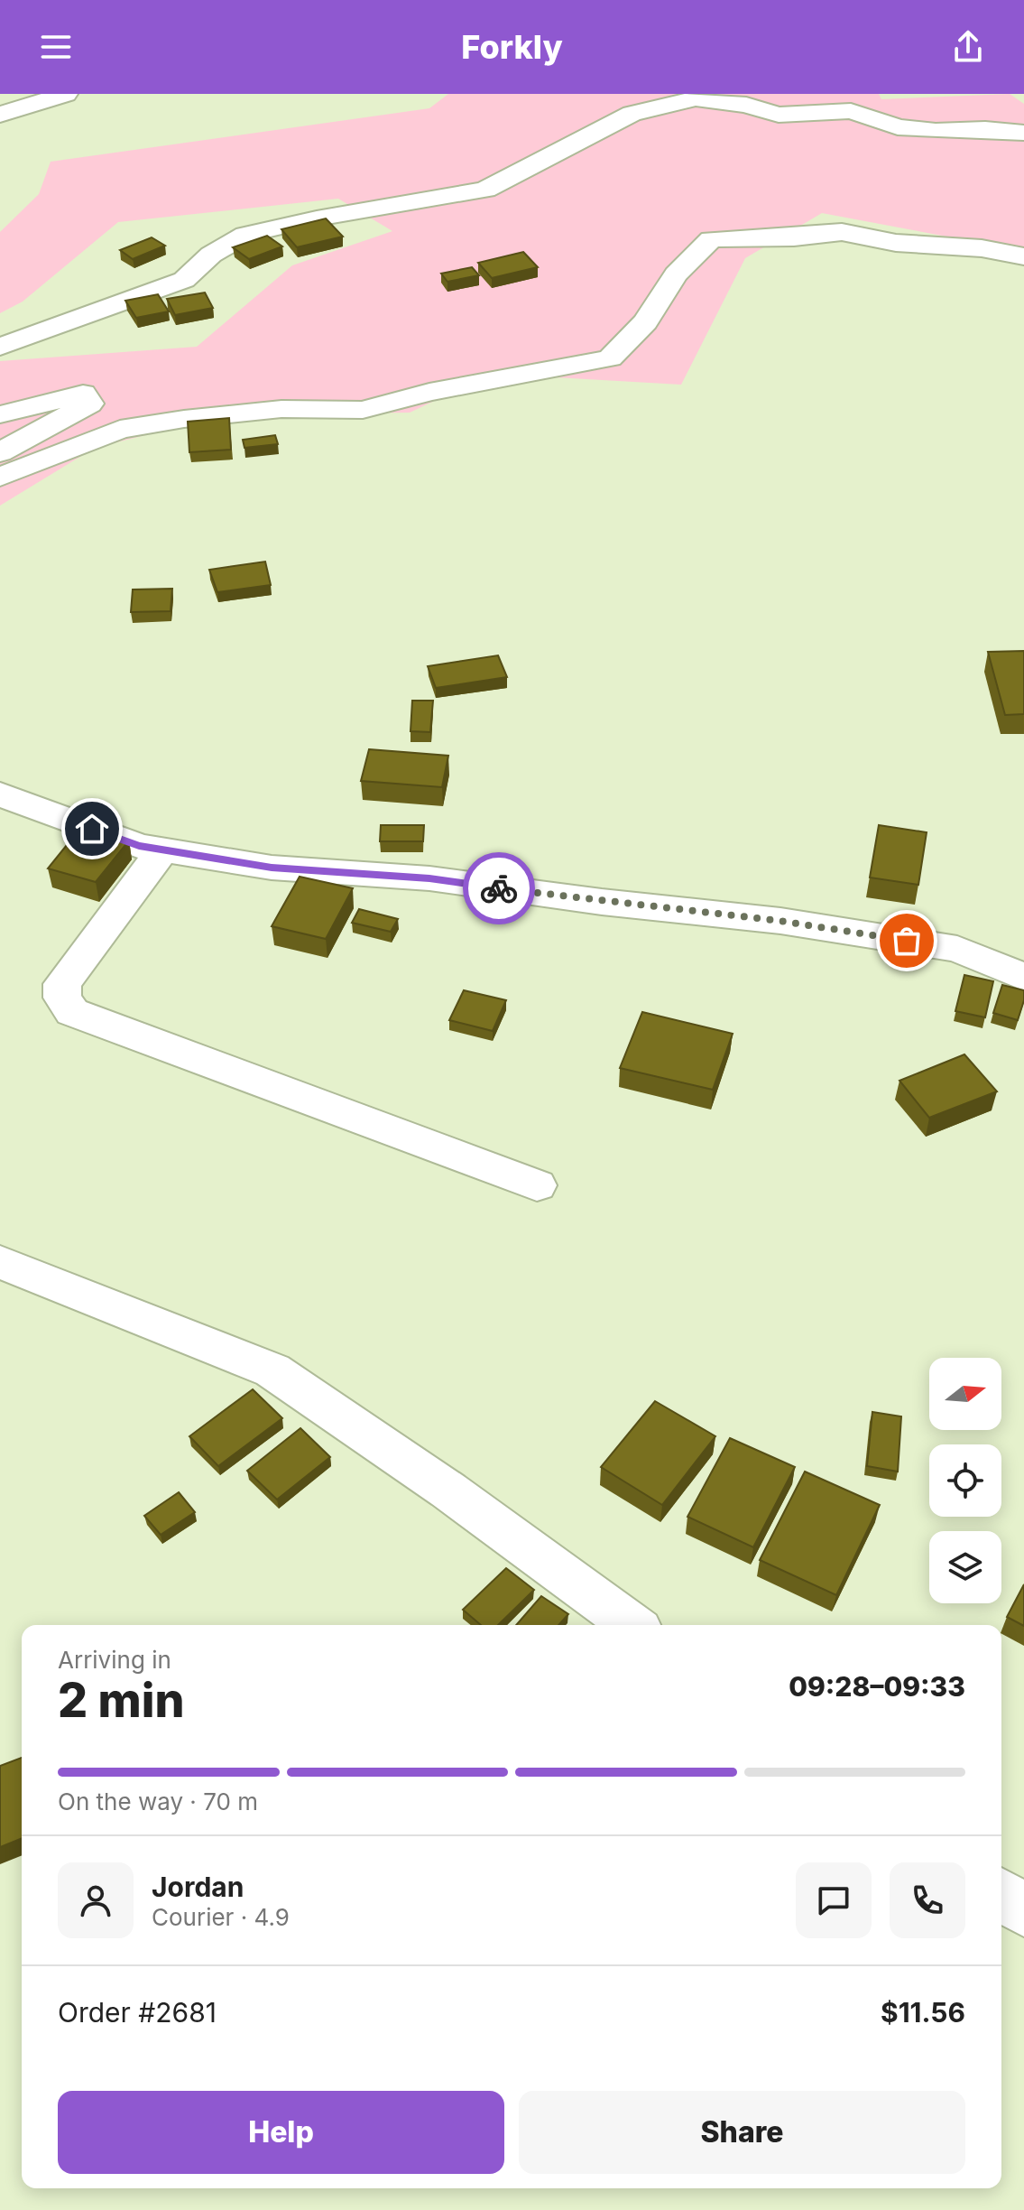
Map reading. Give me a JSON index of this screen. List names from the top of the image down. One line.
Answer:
{"north":"right","page":{"header":"Forkly","heading":["2 min","Arriving in","09:28–09:33"],"panel":["Jordan","Courier · 4.9","Order #2681","$11.56"],"bar":"On the way · 70 m","buttons":["Help","Share"]}}
